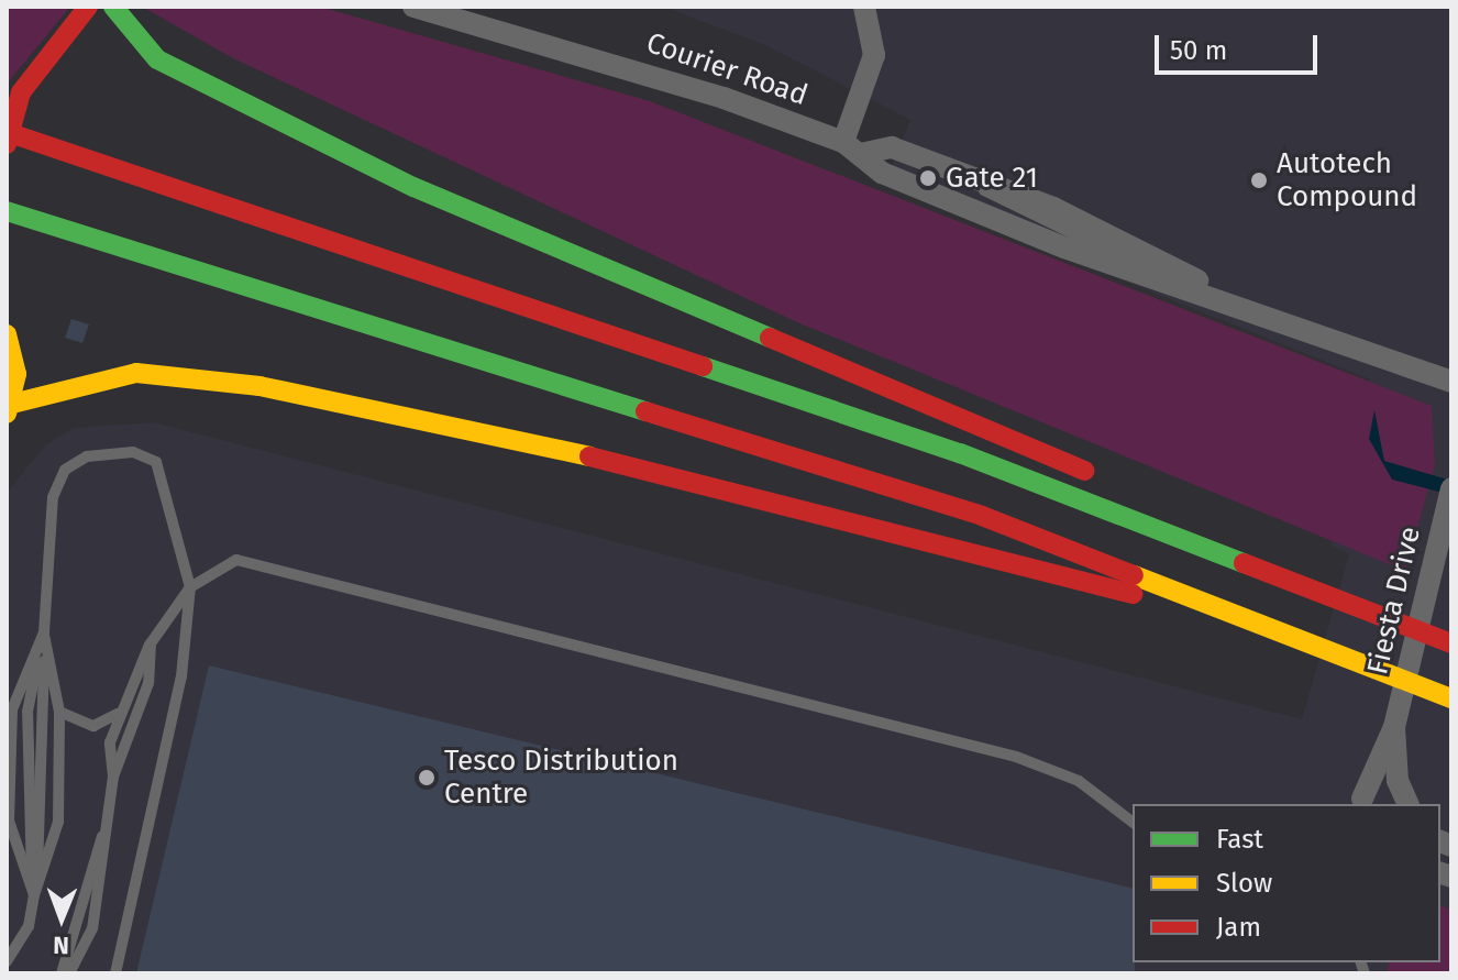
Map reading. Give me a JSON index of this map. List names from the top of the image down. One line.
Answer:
{"streets":{"street":["Courier Road","Fiesta Drive"]},"places":["Gate 21","Autotech Compound","Tesco Distribution Centre"],"legend":["Fast","Slow","Jam"],"scale_bar":"50 m","north":"bottom"}
